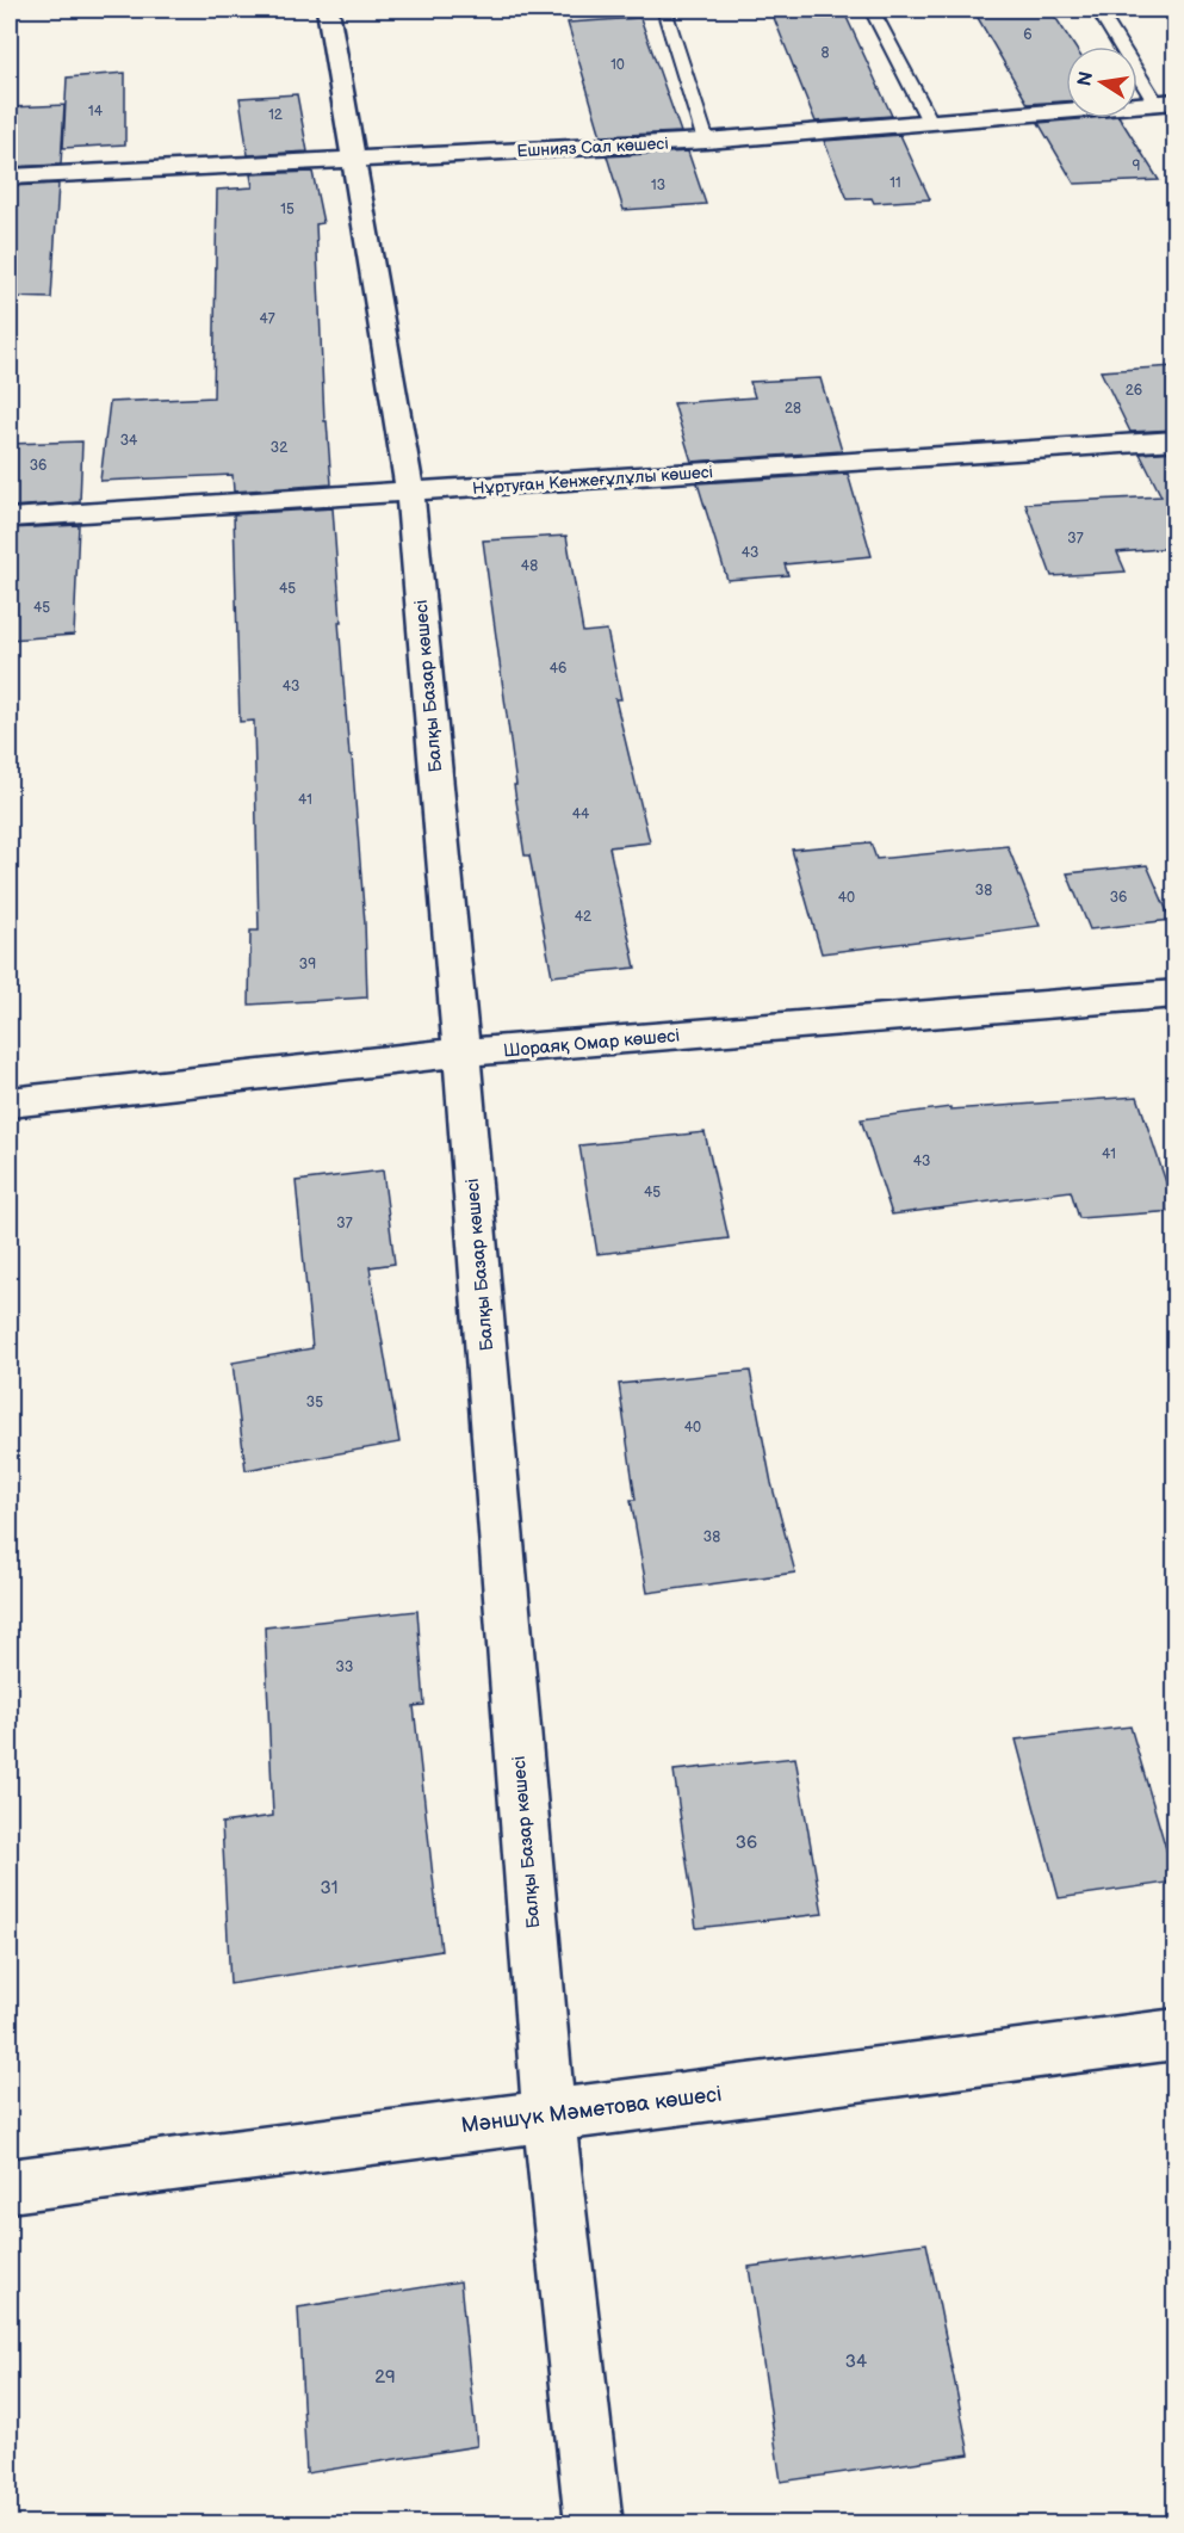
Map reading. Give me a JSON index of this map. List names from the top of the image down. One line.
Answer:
{"streets":{"street":["Ешнияз Сал көшесі","Нұртуған Кенжеғұлұлы көшесі","Балқы Базар көшесі","Шораяқ Омар көшесі","Мәншүк Мәметова көшесі"]},"crossings":[["Ешнияз Сал көшесі","Балқы Базар көшесі"],["Нұртуған Кенжеғұлұлы көшесі","Балқы Базар көшесі"],["Балқы Базар көшесі","Шораяқ Омар көшесі"],["Балқы Базар көшесі","Мәншүк Мәметова көшесі"]],"house_numbers":["6","8","10","14","12","9","11","13","15","47","26","28","34","32","36","37","43","48","45","45","46","43","41","44","38","40","36","42","39","41","43","45","37","35","40","38","33","36","31","34","29"],"north":"left"}
